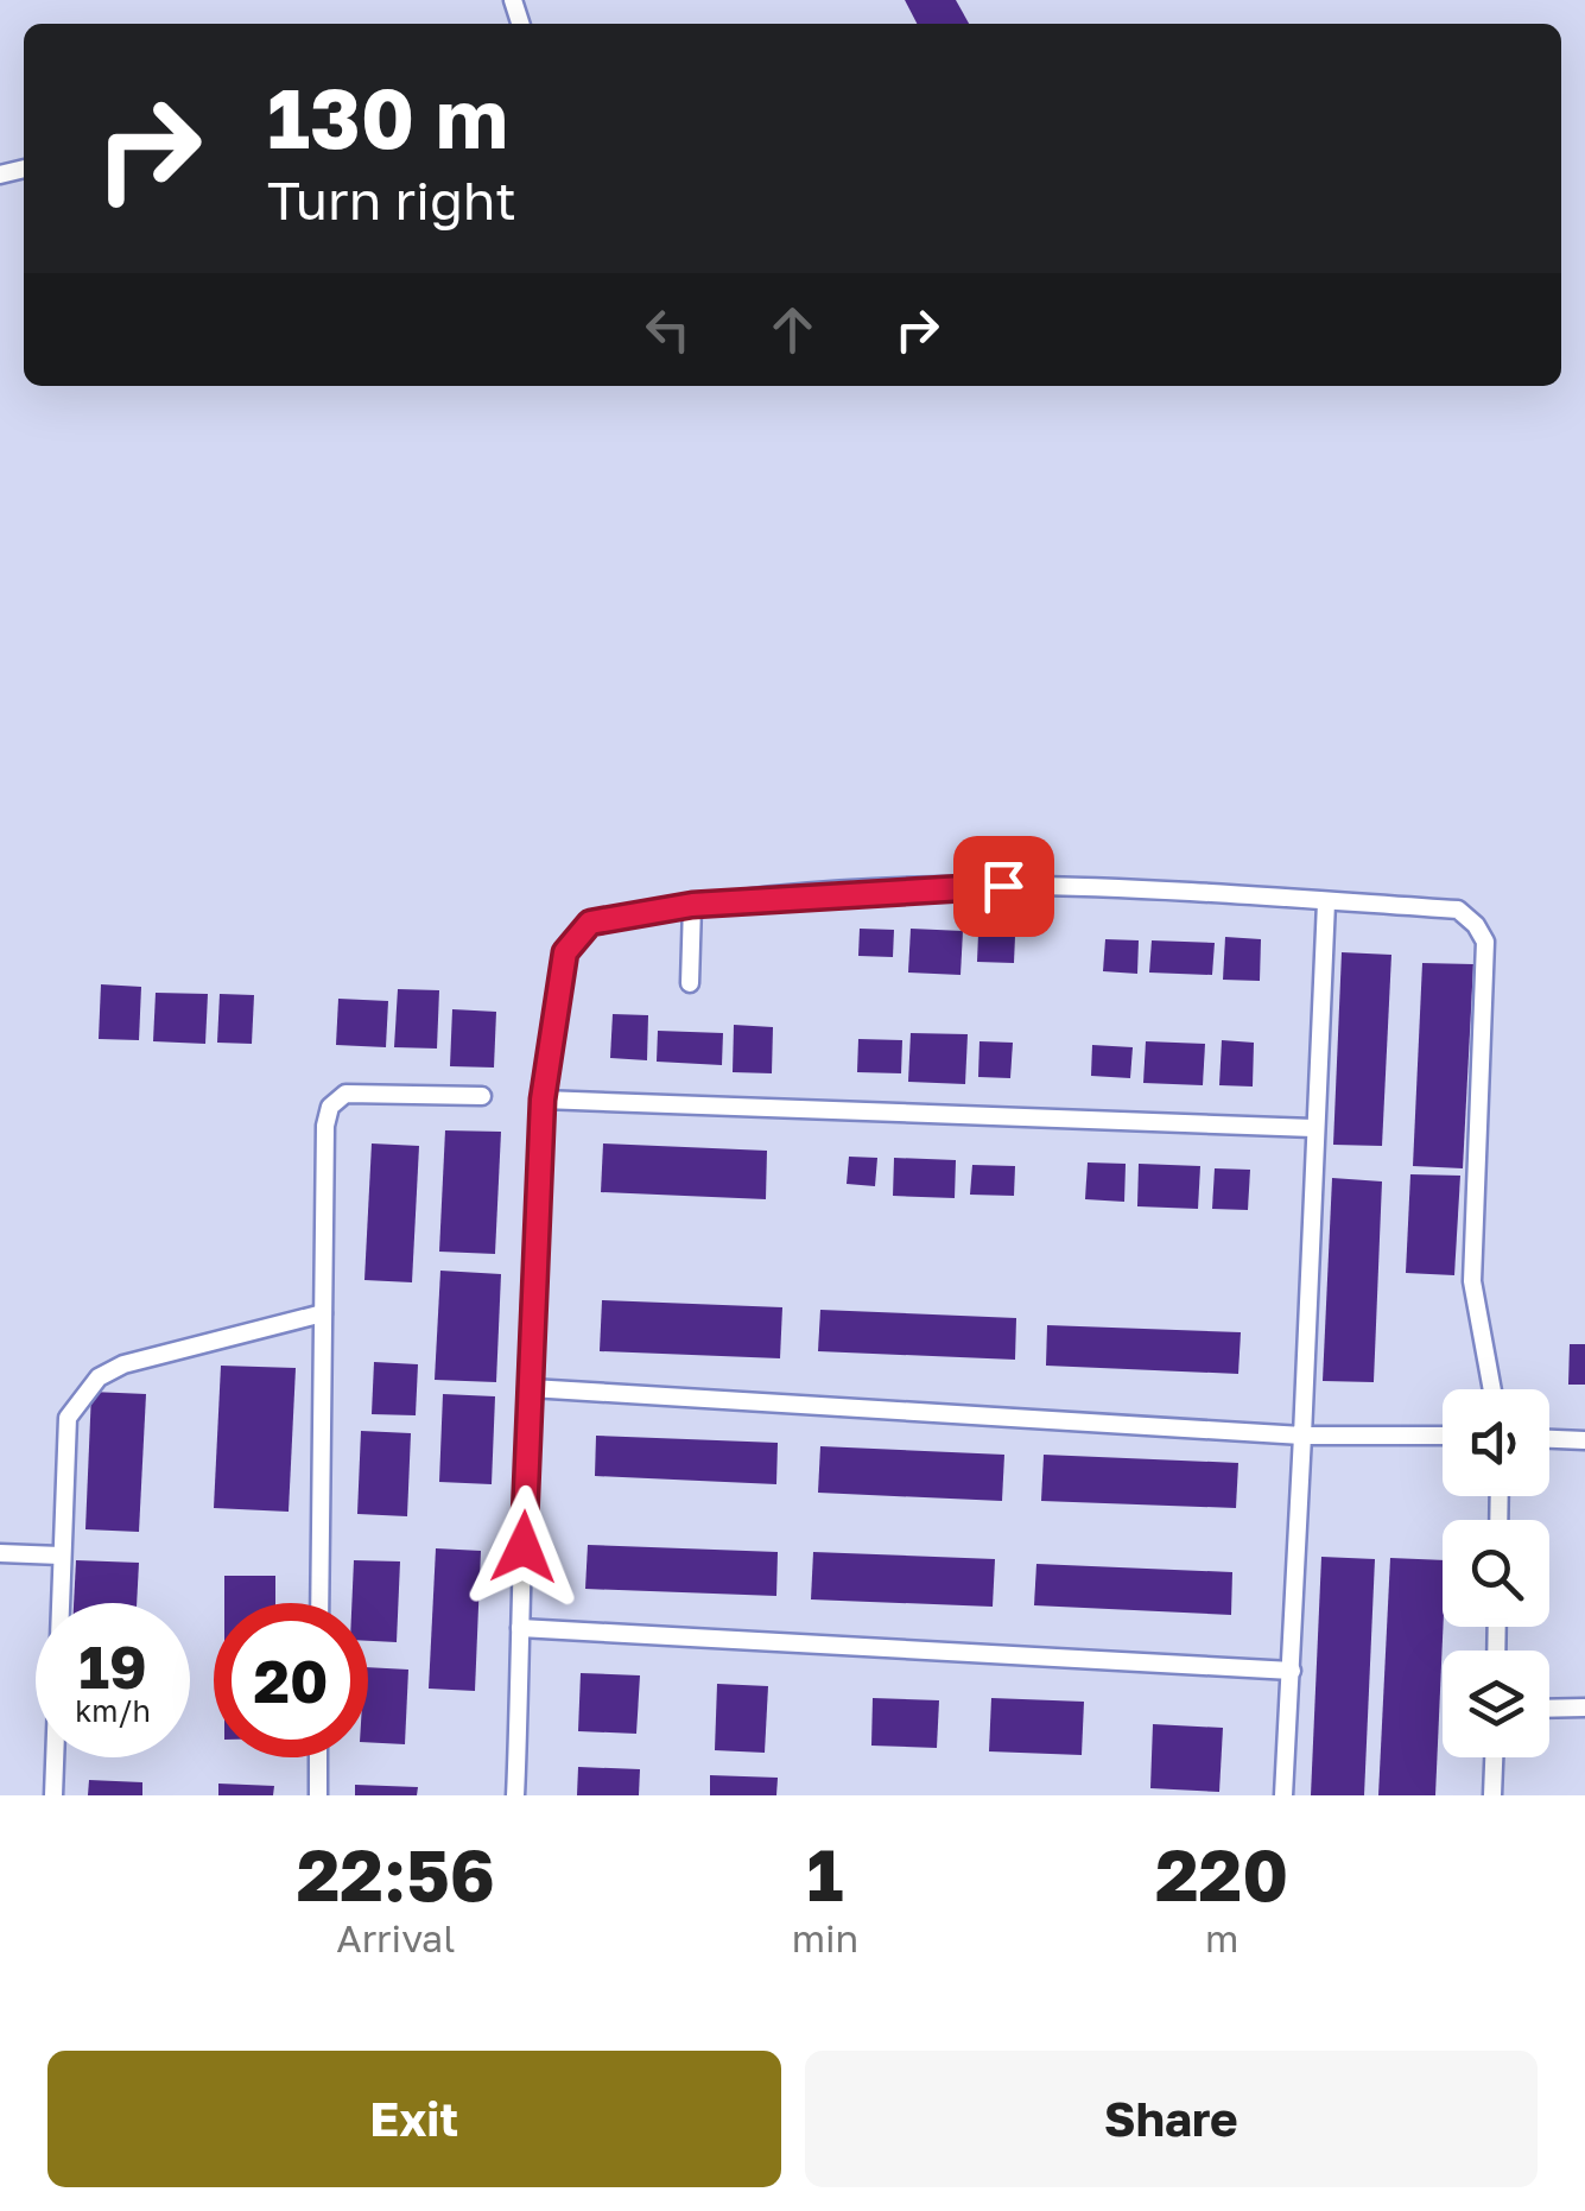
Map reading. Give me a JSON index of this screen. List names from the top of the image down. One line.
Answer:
{"page":{"turn":["130 m","Turn right"],"speed":"19 km/h","limit":"20","eta":["22:56","Arrival","1","min","220","m"],"buttons":["Exit","Share"]}}
